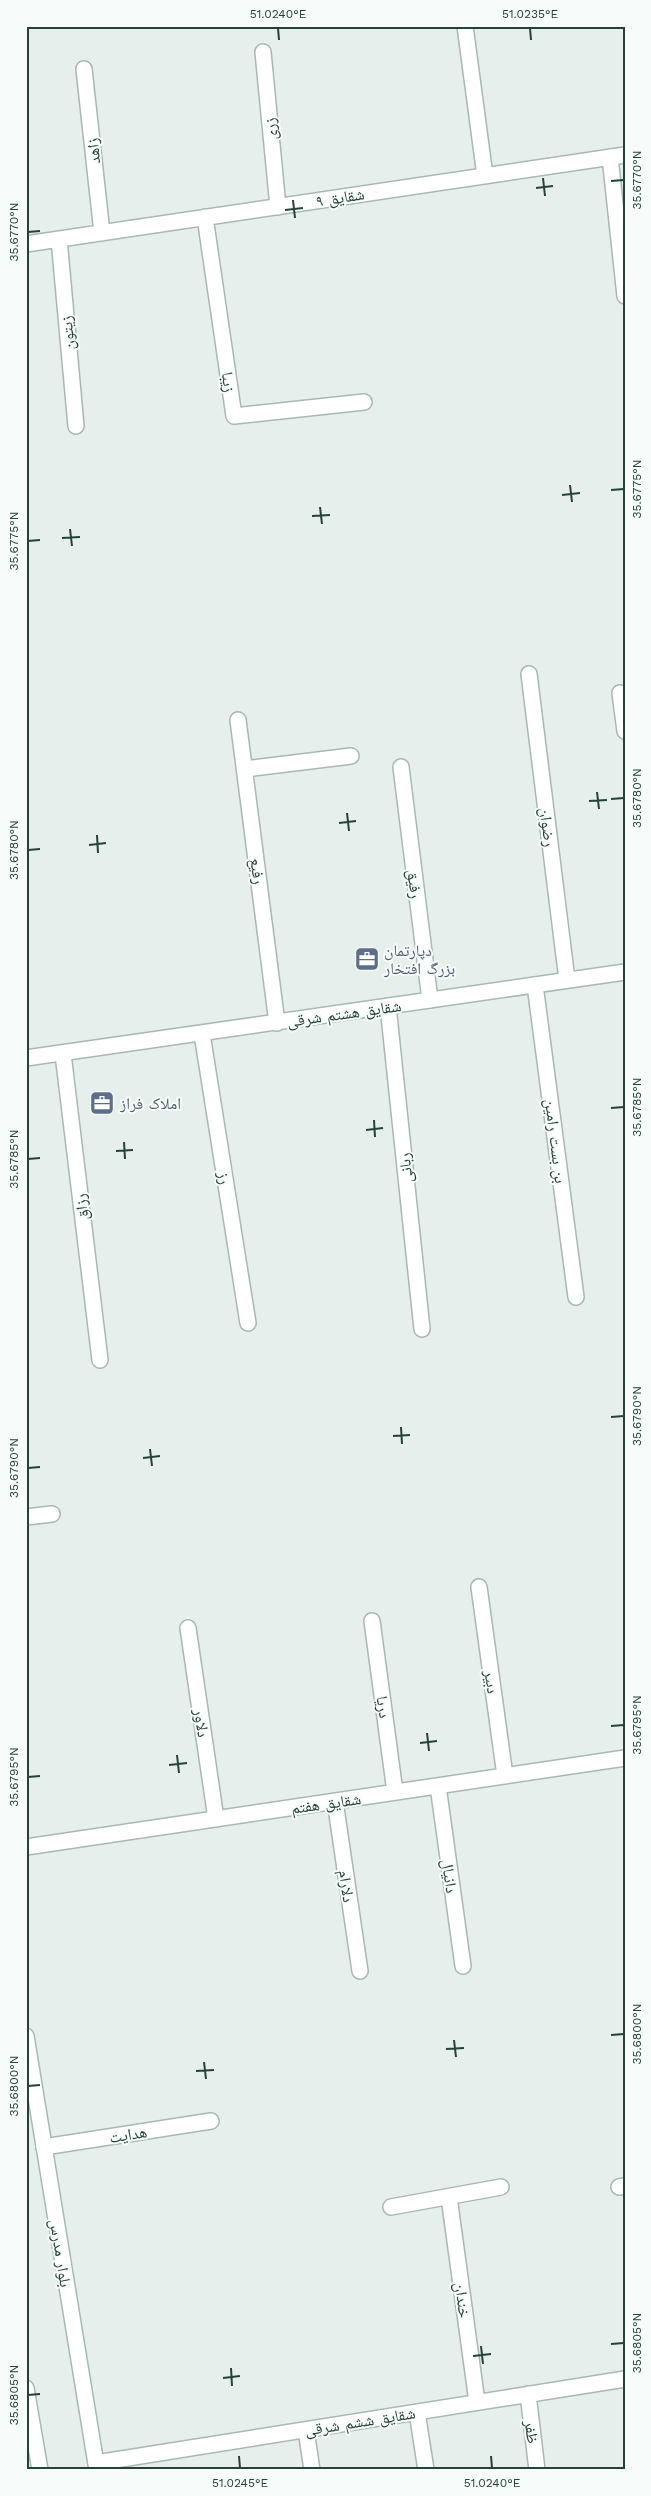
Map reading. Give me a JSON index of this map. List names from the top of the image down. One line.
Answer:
{"streets":{"street":["زری","زاهد","شقایق ۹","زیتون","زیبا","رضوان","رفیع","رفیق","شقایق هشتم شرقی","بن بست رامین","ربانی","رز","رزاق","دبیر","دریا","دلاور","شقایق هفتم","دانیال","دلارام","هدایت","بلوار مدرس","خندان","شقایق ششم شرقی","ظفر"]},"crossings":[["زری","شقایق ۹"],["زاهد","شقایق ۹"],["شقایق ۹","زیتون"],["شقایق ۹","زیبا"],["رضوان","شقایق هشتم شرقی"],["رفیع","شقایق هشتم شرقی"],["رفیق","شقایق هشتم شرقی"],["شقایق هشتم شرقی","بن بست رامین"],["شقایق هشتم شرقی","ربانی"],["شقایق هشتم شرقی","رز"],["شقایق هشتم شرقی","رزاق"],["دبیر","شقایق هفتم"],["دریا","شقایق هفتم"],["دلاور","شقایق هفتم"],["شقایق هفتم","دانیال"],["شقایق هفتم","دلارام"],["هدایت","بلوار مدرس"],["بلوار مدرس","شقایق ششم شرقی"],["خندان","شقایق ششم شرقی"],["شقایق ششم شرقی","ظفر"]],"places":{"office":["دپارتمان بزرگ افتخار","املاک فراز"]},"coordinates":["51.0240°E","51.0235°E","35.6770°N","35.6775°N","35.6780°N","35.6785°N","35.6790°N","35.6795°N","35.6800°N","35.6805°N","51.0245°E"]}
